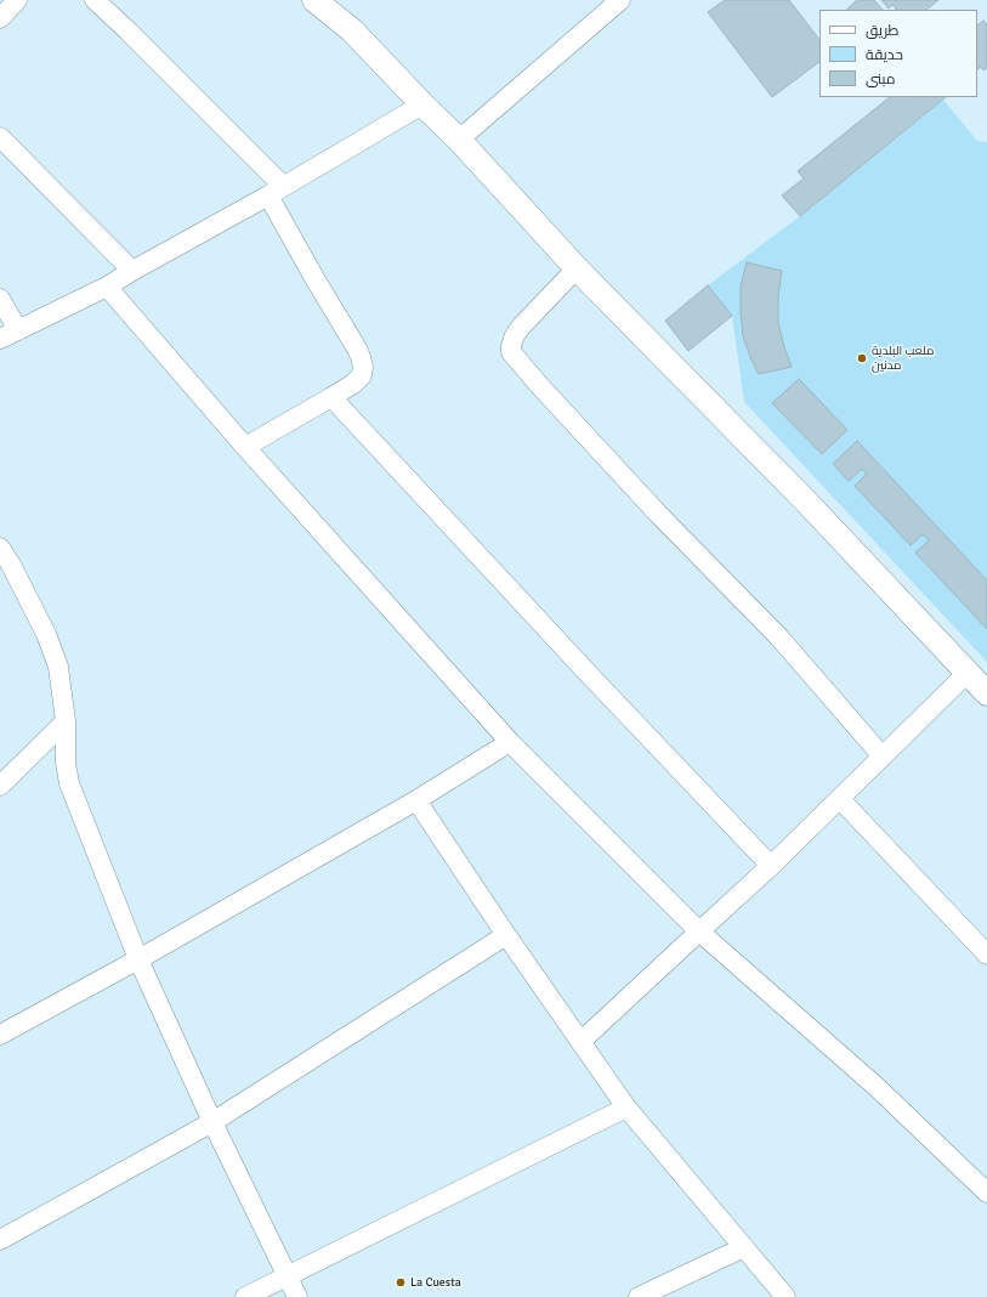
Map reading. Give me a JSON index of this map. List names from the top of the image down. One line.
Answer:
{"places":["ملعب البلدية مدنين","La Cuesta"],"legend":["طريق","حديقة","مبنى"]}
